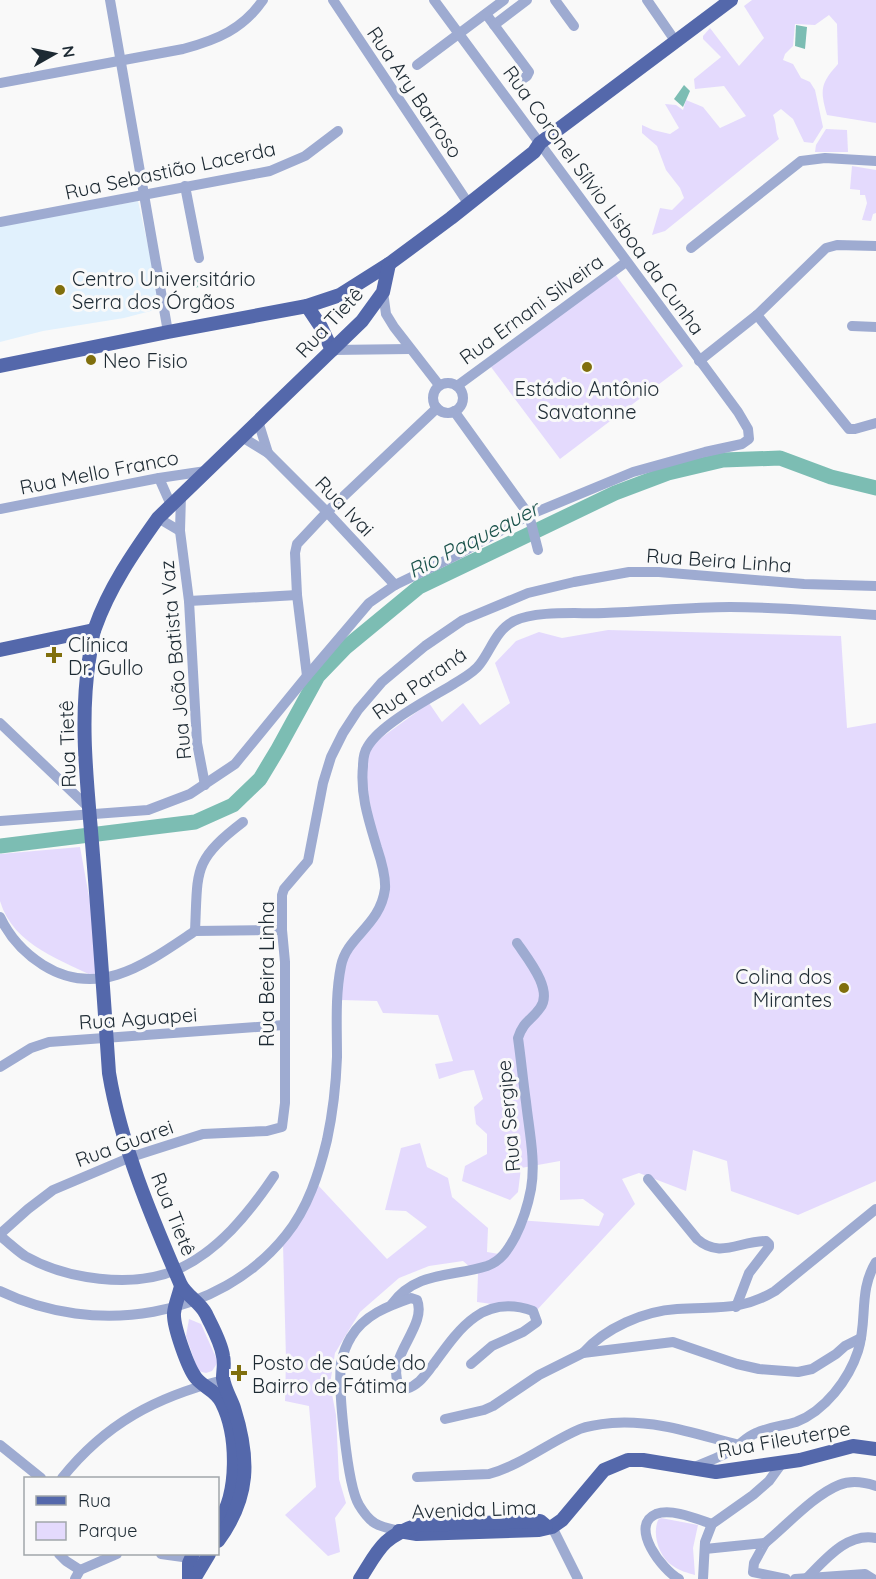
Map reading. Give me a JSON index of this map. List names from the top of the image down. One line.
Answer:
{"streets":{"main road":["Rua Tietê","Rua Fileuterpe","Avenida Lima"],"street":["Rua Ary Barroso","Rua Sebastião Lacerda","Rua Coronel Sílvio Lisboa da Cunha","Rua Ernani Silveira","Rua Mello Franco","Rua Ivai","Rua Beira Linha","Rua João Batista Vaz","Rua Paraná","Rua Aguapei","Rua Sergipe","Rua Guarei"]},"crossings":[["Rua Coronel Sílvio Lisboa da Cunha","Rua Ernani Silveira"],["Rua Tietê","Rua Mello Franco"],["Rua Tietê","Rua Ivai"],["Rua Tietê","Rua João Batista Vaz"],["Rua Tietê","Rua Paraná"],["Rua Tietê","Rua Aguapei"],["Rua Tietê","Rua Guarei"],["Rua Beira Linha","Rua Aguapei"],["Rua Beira Linha","Rua Guarei"],["Rua Sergipe","Avenida Lima"],["Rua Fileuterpe","Avenida Lima"]],"water":["Rio Paquequer"],"places":{"other":["Centro Universitário Serra dos Órgãos","Neo Fisio","Estádio Antônio Savatonne","Colina dos Mirantes"],"health":["Clínica Dr. Gullo","Posto de Saúde do Bairro de Fátima"]},"legend":["Rua","Parque"],"north":"right"}
